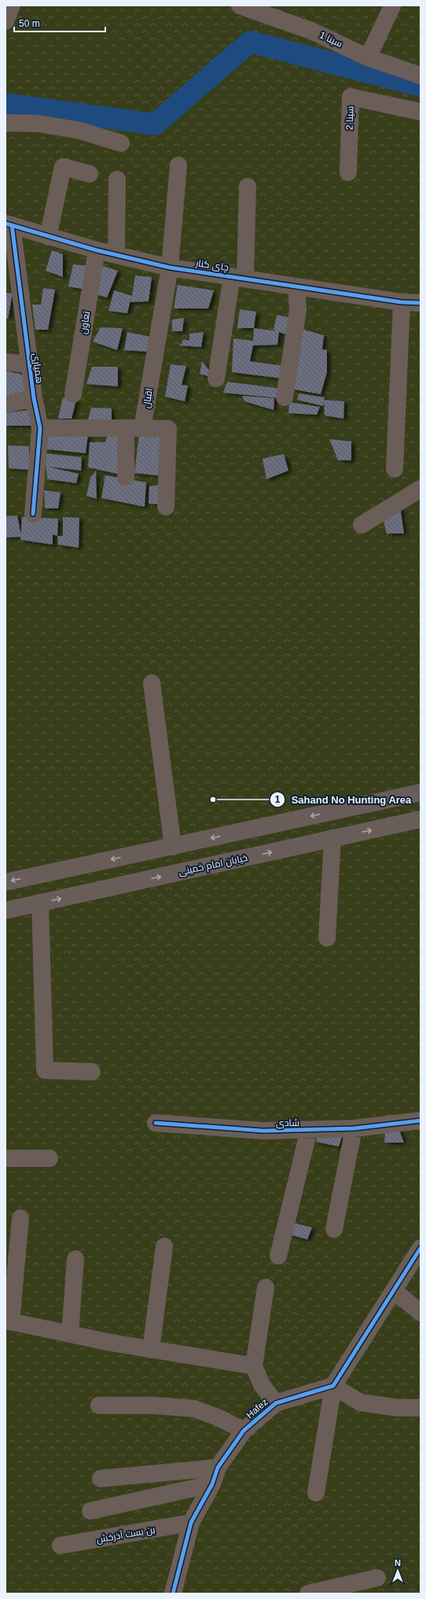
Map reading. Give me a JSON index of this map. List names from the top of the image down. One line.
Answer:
{"streets":{"main road":["خیابان امام خمینی"],"street":["سینا 1","سینا 2","چای کنار","تعاون","همیاری","اقبال","شادی","Hafez","بن بست آذرخش"]},"crossings":[["چای کنار","تعاون"],["چای کنار","همیاری"],["چای کنار","اقبال"],["Hafez","بن بست آذرخش"]],"places":["Sahand No Hunting Area"],"scale_bar":"50 m","north":"top"}
